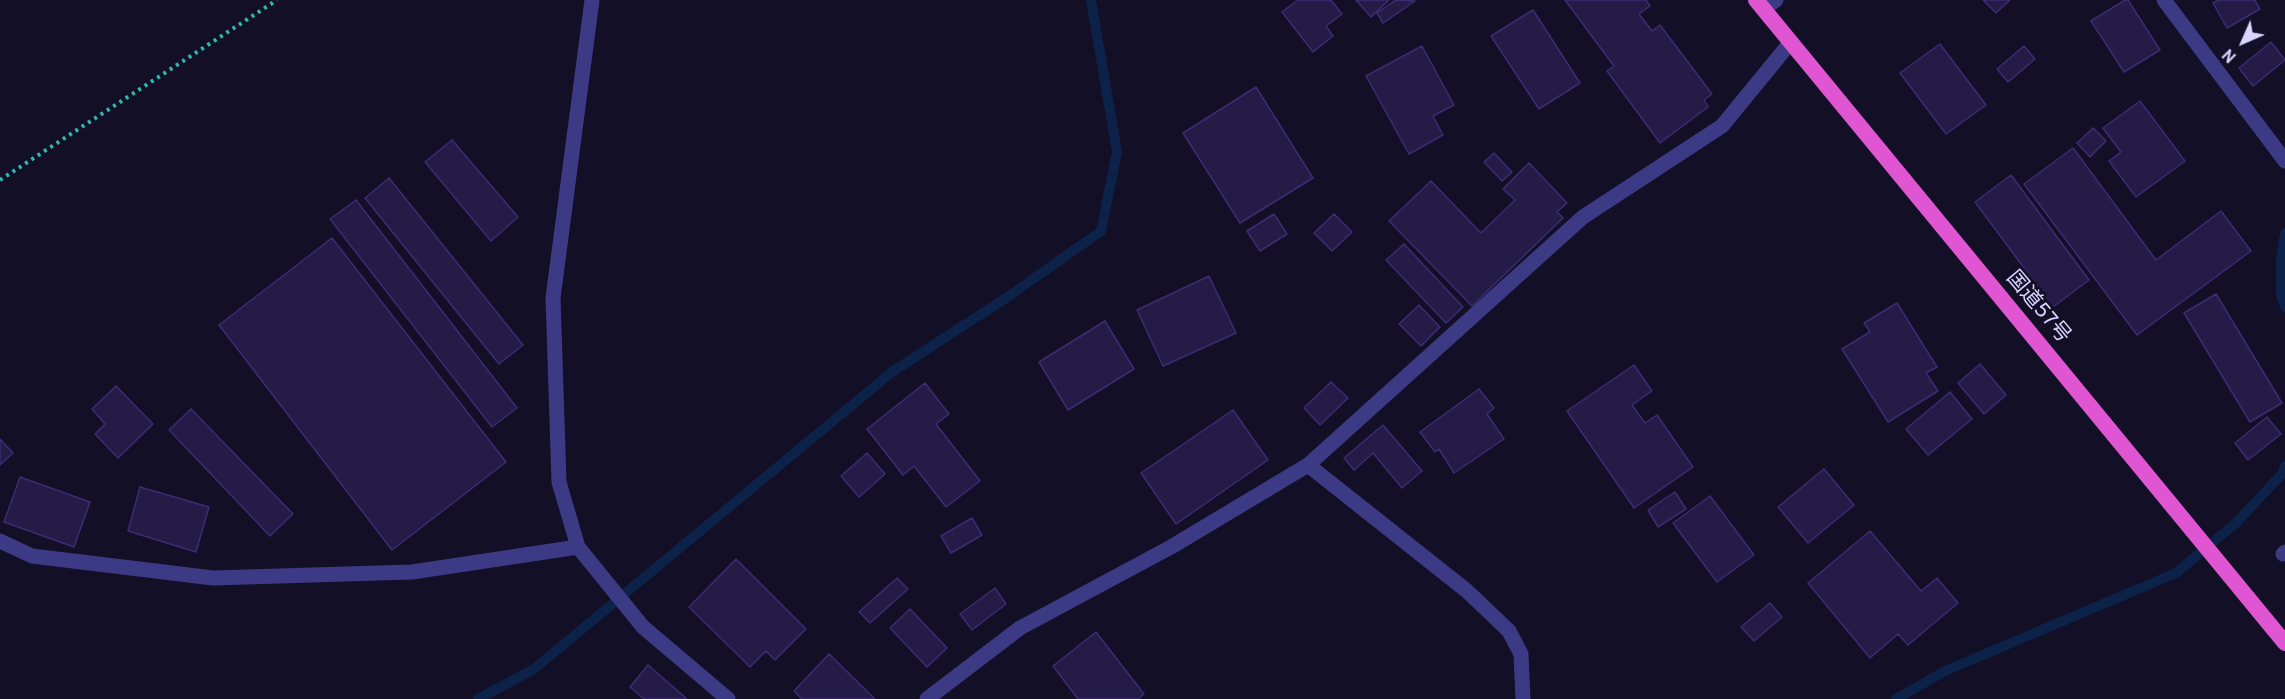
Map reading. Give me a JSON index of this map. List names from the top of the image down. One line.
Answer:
{"streets":{"highway":["国道57号"]},"north":"bottom left"}
